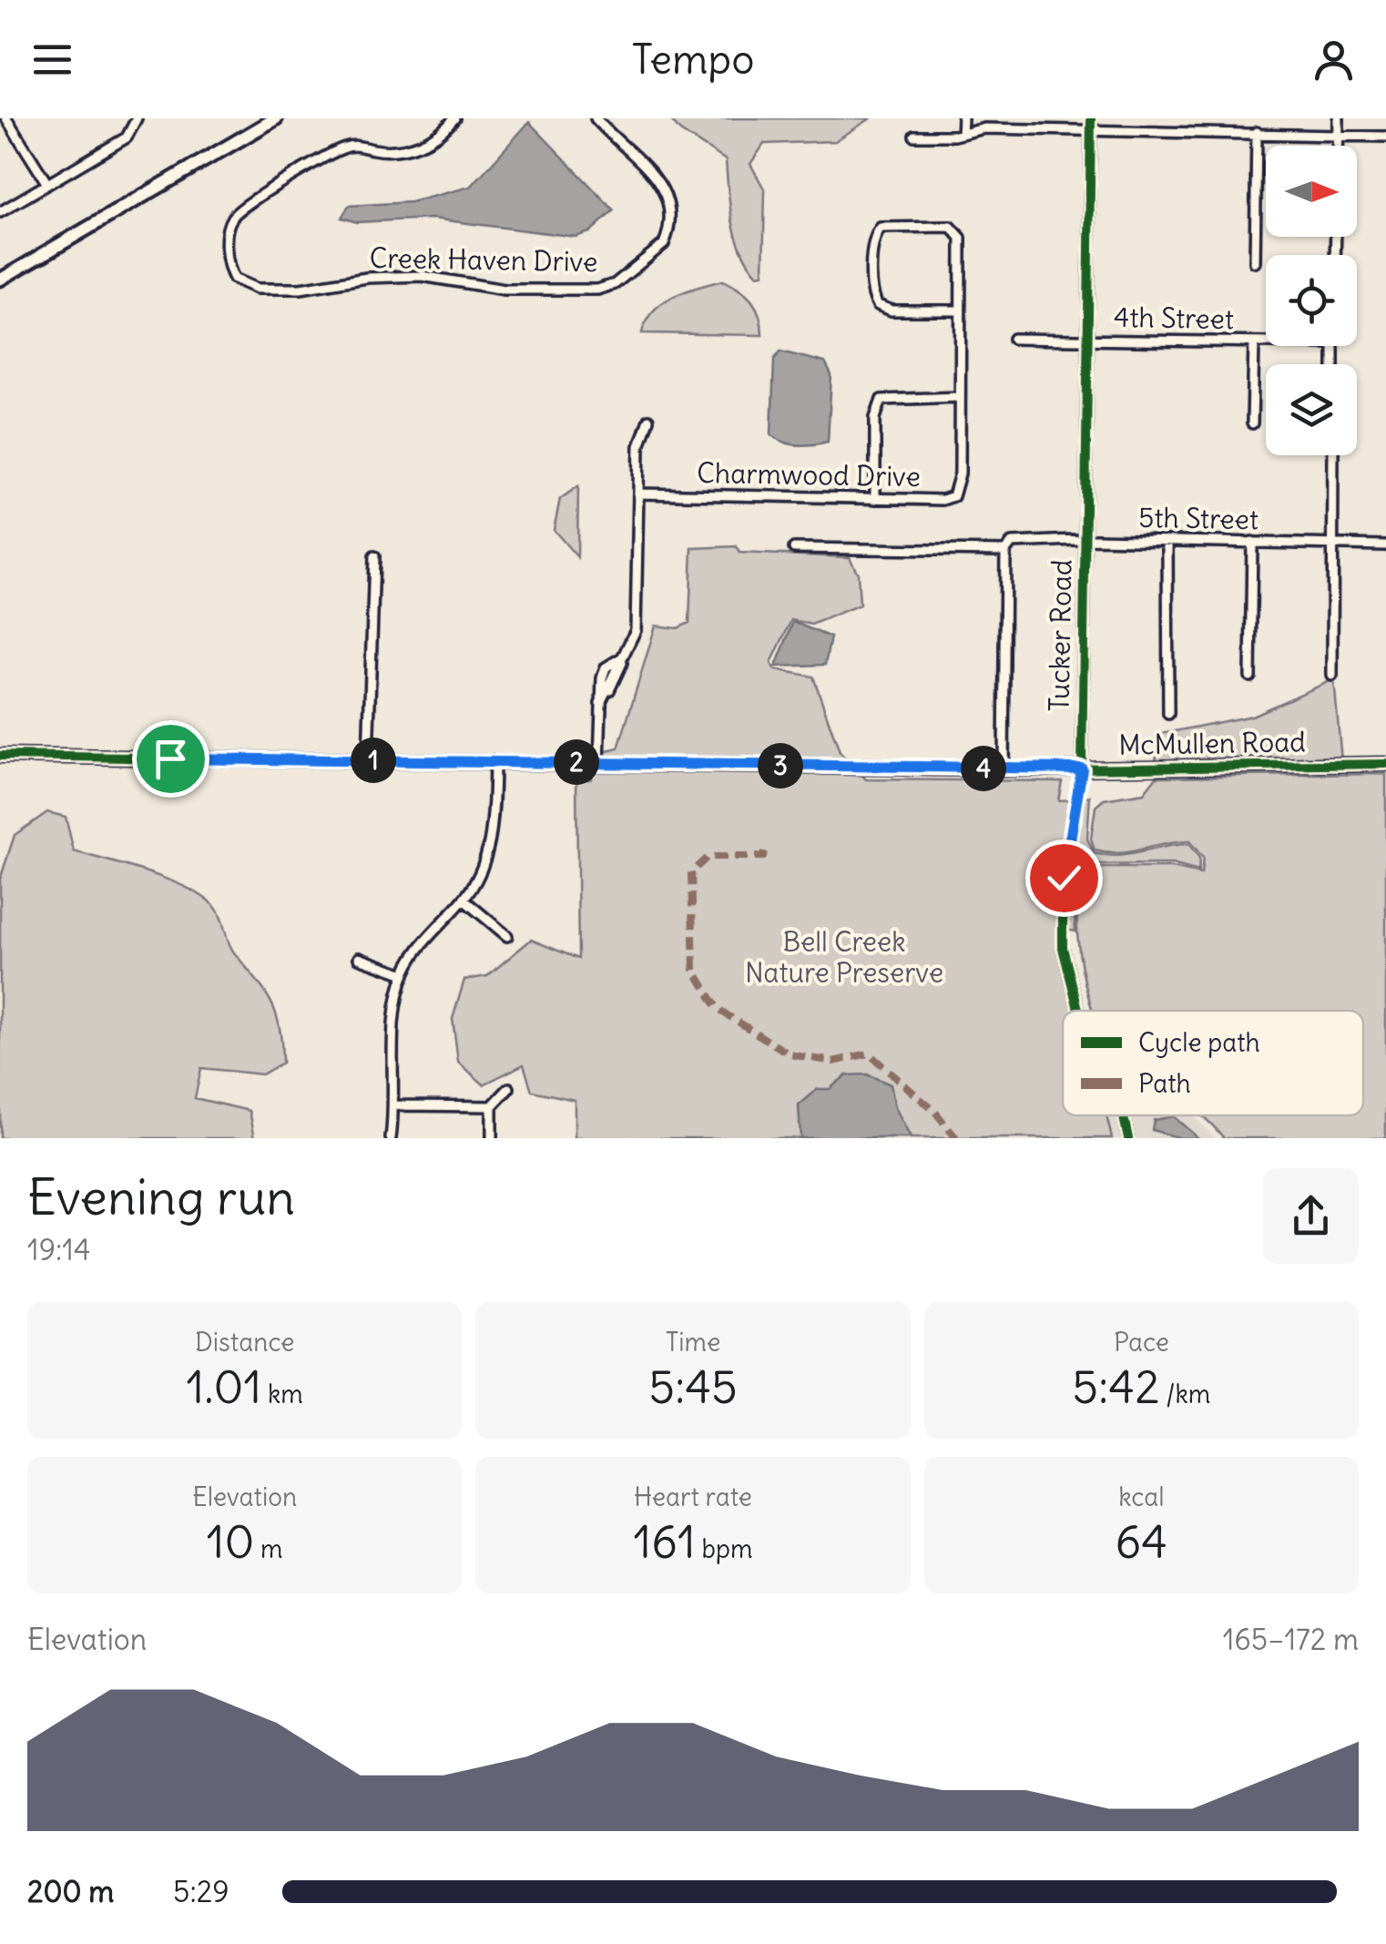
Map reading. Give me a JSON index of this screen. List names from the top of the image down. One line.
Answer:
{"streets":{"street":["Creek Haven Drive","4th Street","Charmwood Drive","5th Street","Tucker Road","McMullen Road"]},"crossings":[["4th Street","Tucker Road"],["5th Street","Tucker Road"],["Tucker Road","McMullen Road"]],"parks":["Bell Creek Nature Preserve"],"legend":["Cycle path","Path"],"north":"right","page":{"header":"Tempo","pins":["1","2","3","4"],"heading":["Evening run","19:14"],"stats":[["Distance","1.01 km"],["Time","5:45"],["Pace","5:42 /km"],["Elevation","10 m"],["Heart rate","161 bpm"],["kcal","64"]],"chart":["Elevation","165–172 m"],"list":[{"name":"200 m","note":"5:29"}]}}
